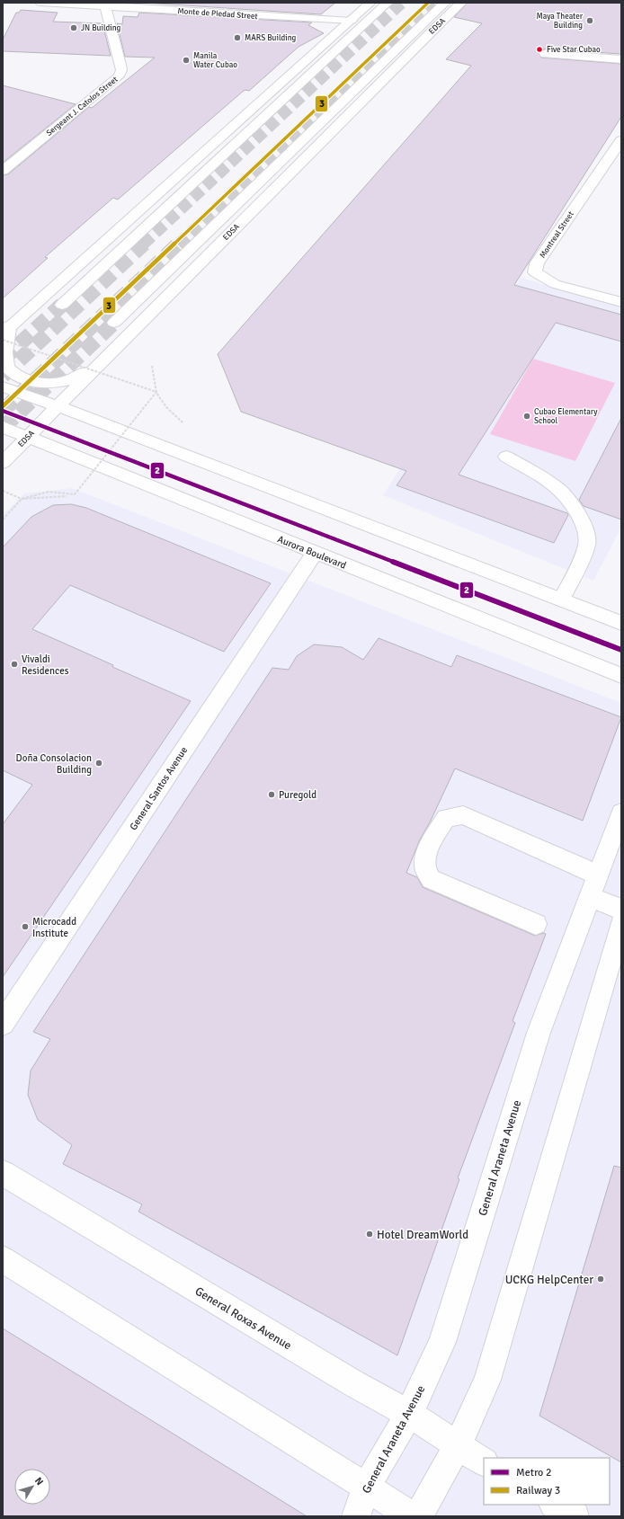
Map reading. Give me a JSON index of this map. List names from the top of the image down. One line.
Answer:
{"streets":{"main road":["Monte de Piedad Street","EDSA","Sergeant J. Catolos Street","Montreal Street","Aurora Boulevard","General Santos Avenue","General Araneta Avenue","General Roxas Avenue"]},"crossings":[["Monte de Piedad Street","Sergeant J. Catolos Street"],["EDSA","Aurora Boulevard"],["Aurora Boulevard","General Santos Avenue"],["General Araneta Avenue","General Roxas Avenue"]],"places":["Maya Theater Building","JN Building","MARS Building","Five Star Cubao","Manila Water Cubao","Cubao Elementary School","Vivaldi Residences","Doña Consolacion Building","Puregold","Microcadd Institute","Hotel DreamWorld","UCKG HelpCenter"],"lines":["rail line 3","metro line 2"],"legend":["Metro 2","Railway 3"],"north":"top right"}
